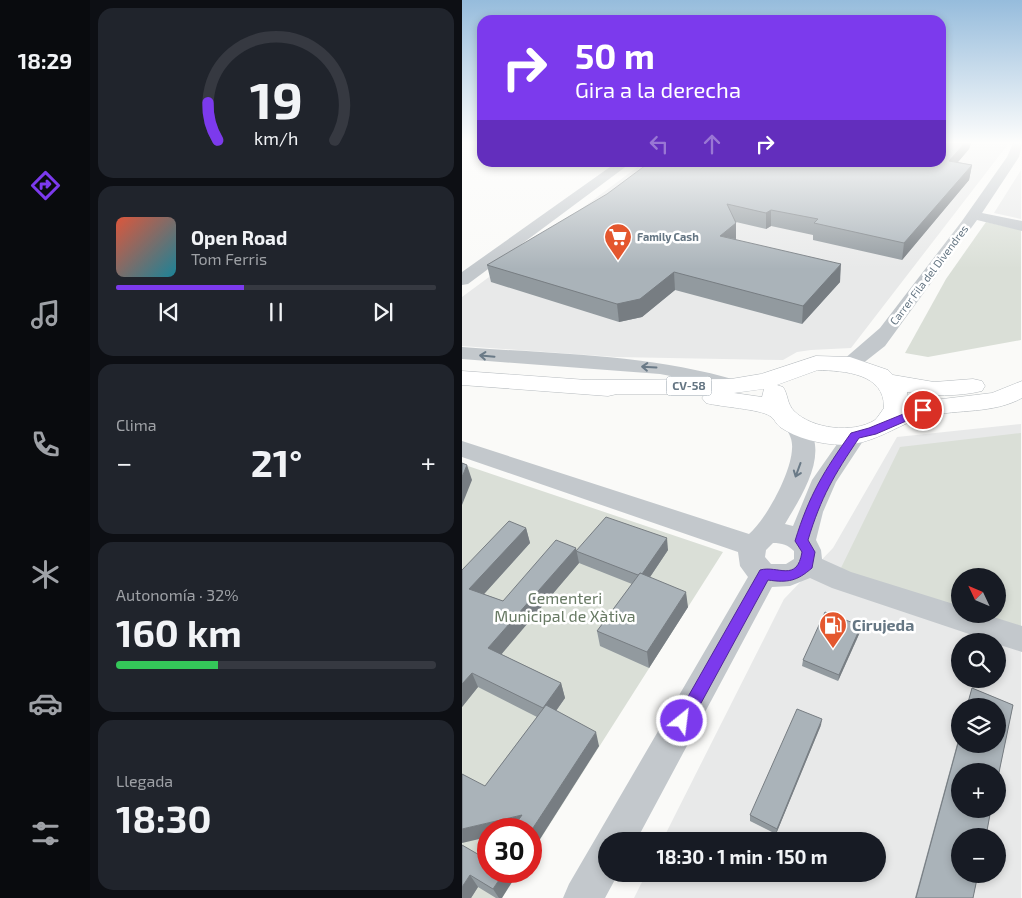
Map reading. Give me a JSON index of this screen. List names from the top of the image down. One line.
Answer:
{"streets":{"main road":["CV-58"],"street":["Carrer Fila del Divendres"]},"crossings":[["Carrer Fila del Divendres","CV-58"]],"parks":["Cementeri Municipal de Xàtiva"],"places":{"supermarket":["Family Cash"],"fuel station":["Cirujeda"]},"north":"top left","page":{"tabs":"18:29","turn":["50 m","Gira a la derecha"],"song":["Open Road","Tom Ferris"],"tile":["Clima",["Autonomía · 32%","160 km"],["Llegada","18:30"]],"heat":["−","21°","+"],"map_buttons":["+","−"],"limit":"30","trip":"18:30 · 1 min · 150 m","gauge":["19","km/h"]}}
